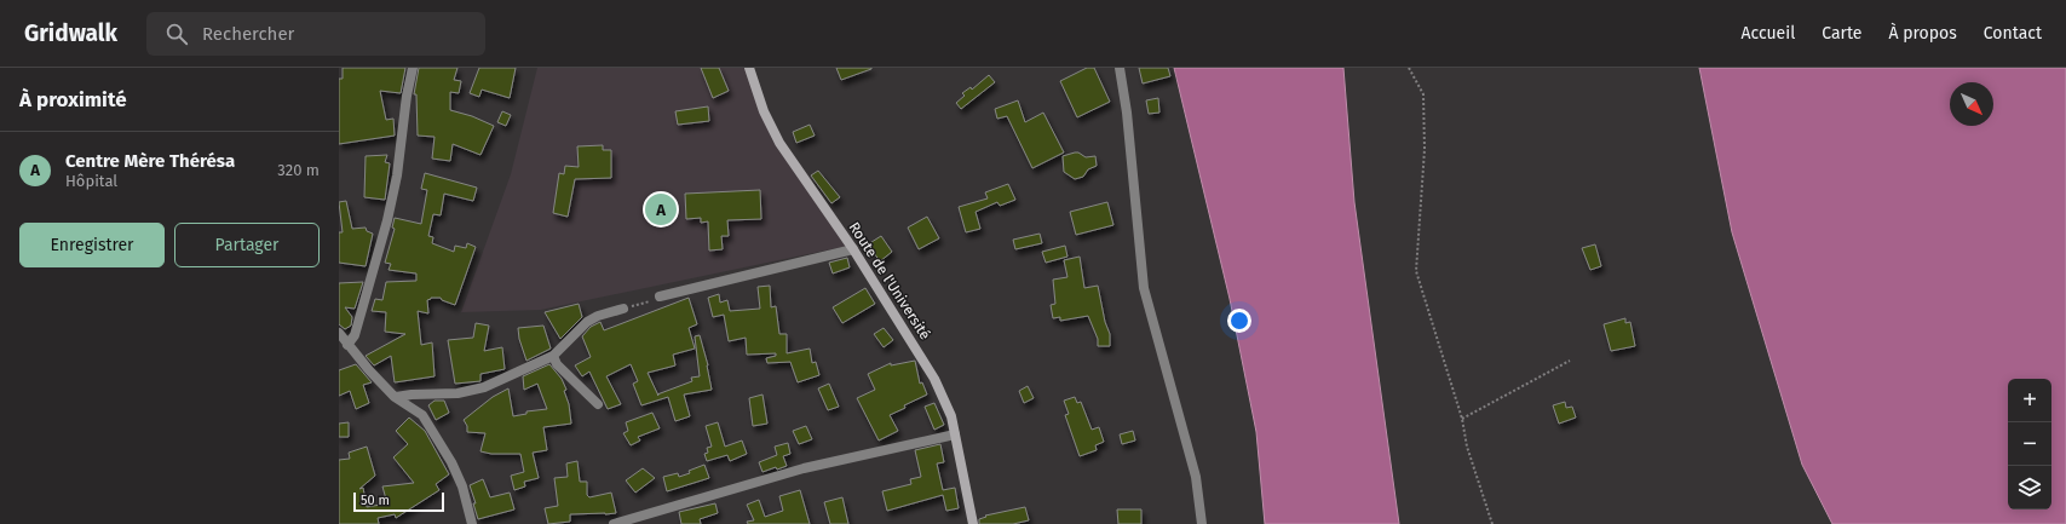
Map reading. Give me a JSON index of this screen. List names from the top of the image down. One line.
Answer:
{"streets":{"street":["Route de l'Université"]},"scale_bar":"50 m","north":"bottom right","page":{"header":"Gridwalk","search":"Rechercher","nav":["Accueil","Carte","À propos","Contact"],"heading":"À proximité","list":[{"mark":"A","name":"Centre Mère Thérésa","note":"Hôpital","value":"320 m"}],"pins":"A","buttons":["Enregistrer","Partager"],"map_buttons":["+","−"],"scale":"50 m"}}
